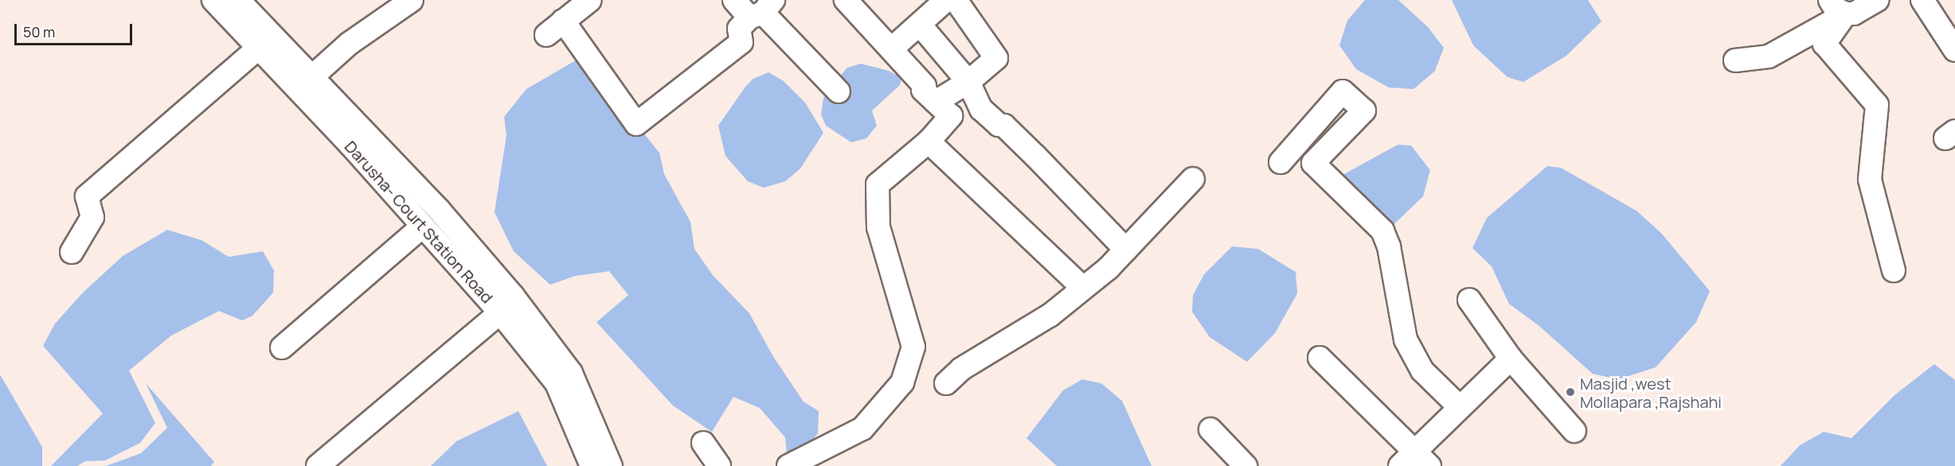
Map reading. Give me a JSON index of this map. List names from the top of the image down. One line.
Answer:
{"streets":{"street":["Darusha- Court Station Road"]},"places":["Masjid ,west Mollapara ,Rajshahi"],"scale_bar":"50 m"}
